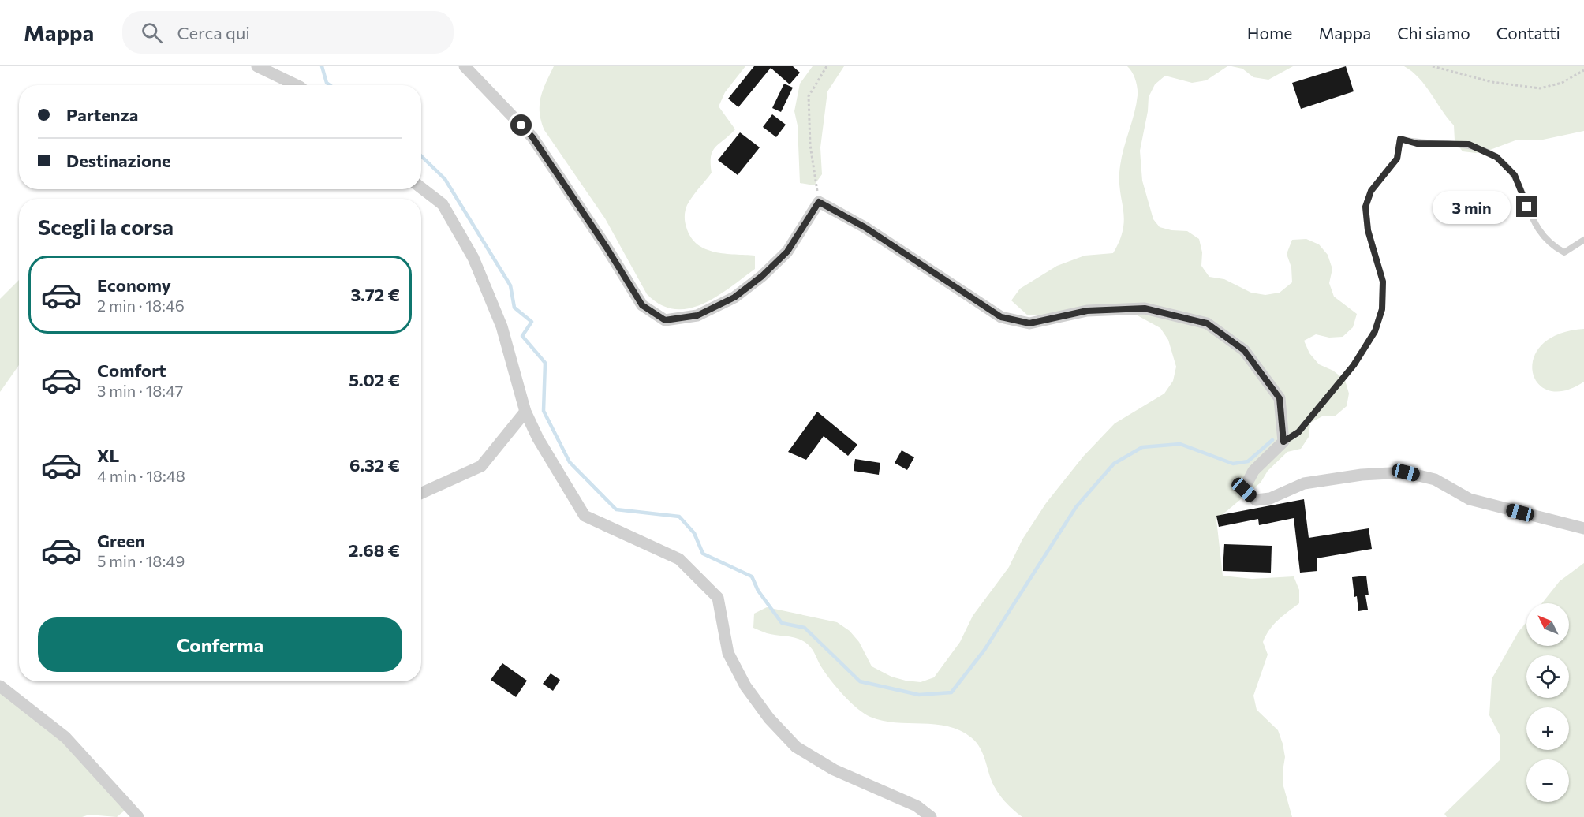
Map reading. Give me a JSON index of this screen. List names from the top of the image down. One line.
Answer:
{"north":"top left","page":{"header":"Mappa","search":"Cerca qui","nav":["Home","Mappa","Chi siamo","Contatti"],"banner":["Partenza","Destinazione"],"bubble":"3 min","heading":"Scegli la corsa","list":[{"name":"Economy","note":"2 min · 18:46","value":"3.72 €"},{"name":"Comfort","note":"3 min · 18:47","value":"5.02 €"},{"name":"XL","note":"4 min · 18:48","value":"6.32 €"},{"name":"Green","note":"5 min · 18:49","value":"2.68 €"}],"map_buttons":["+","−"],"buttons":"Conferma"}}
